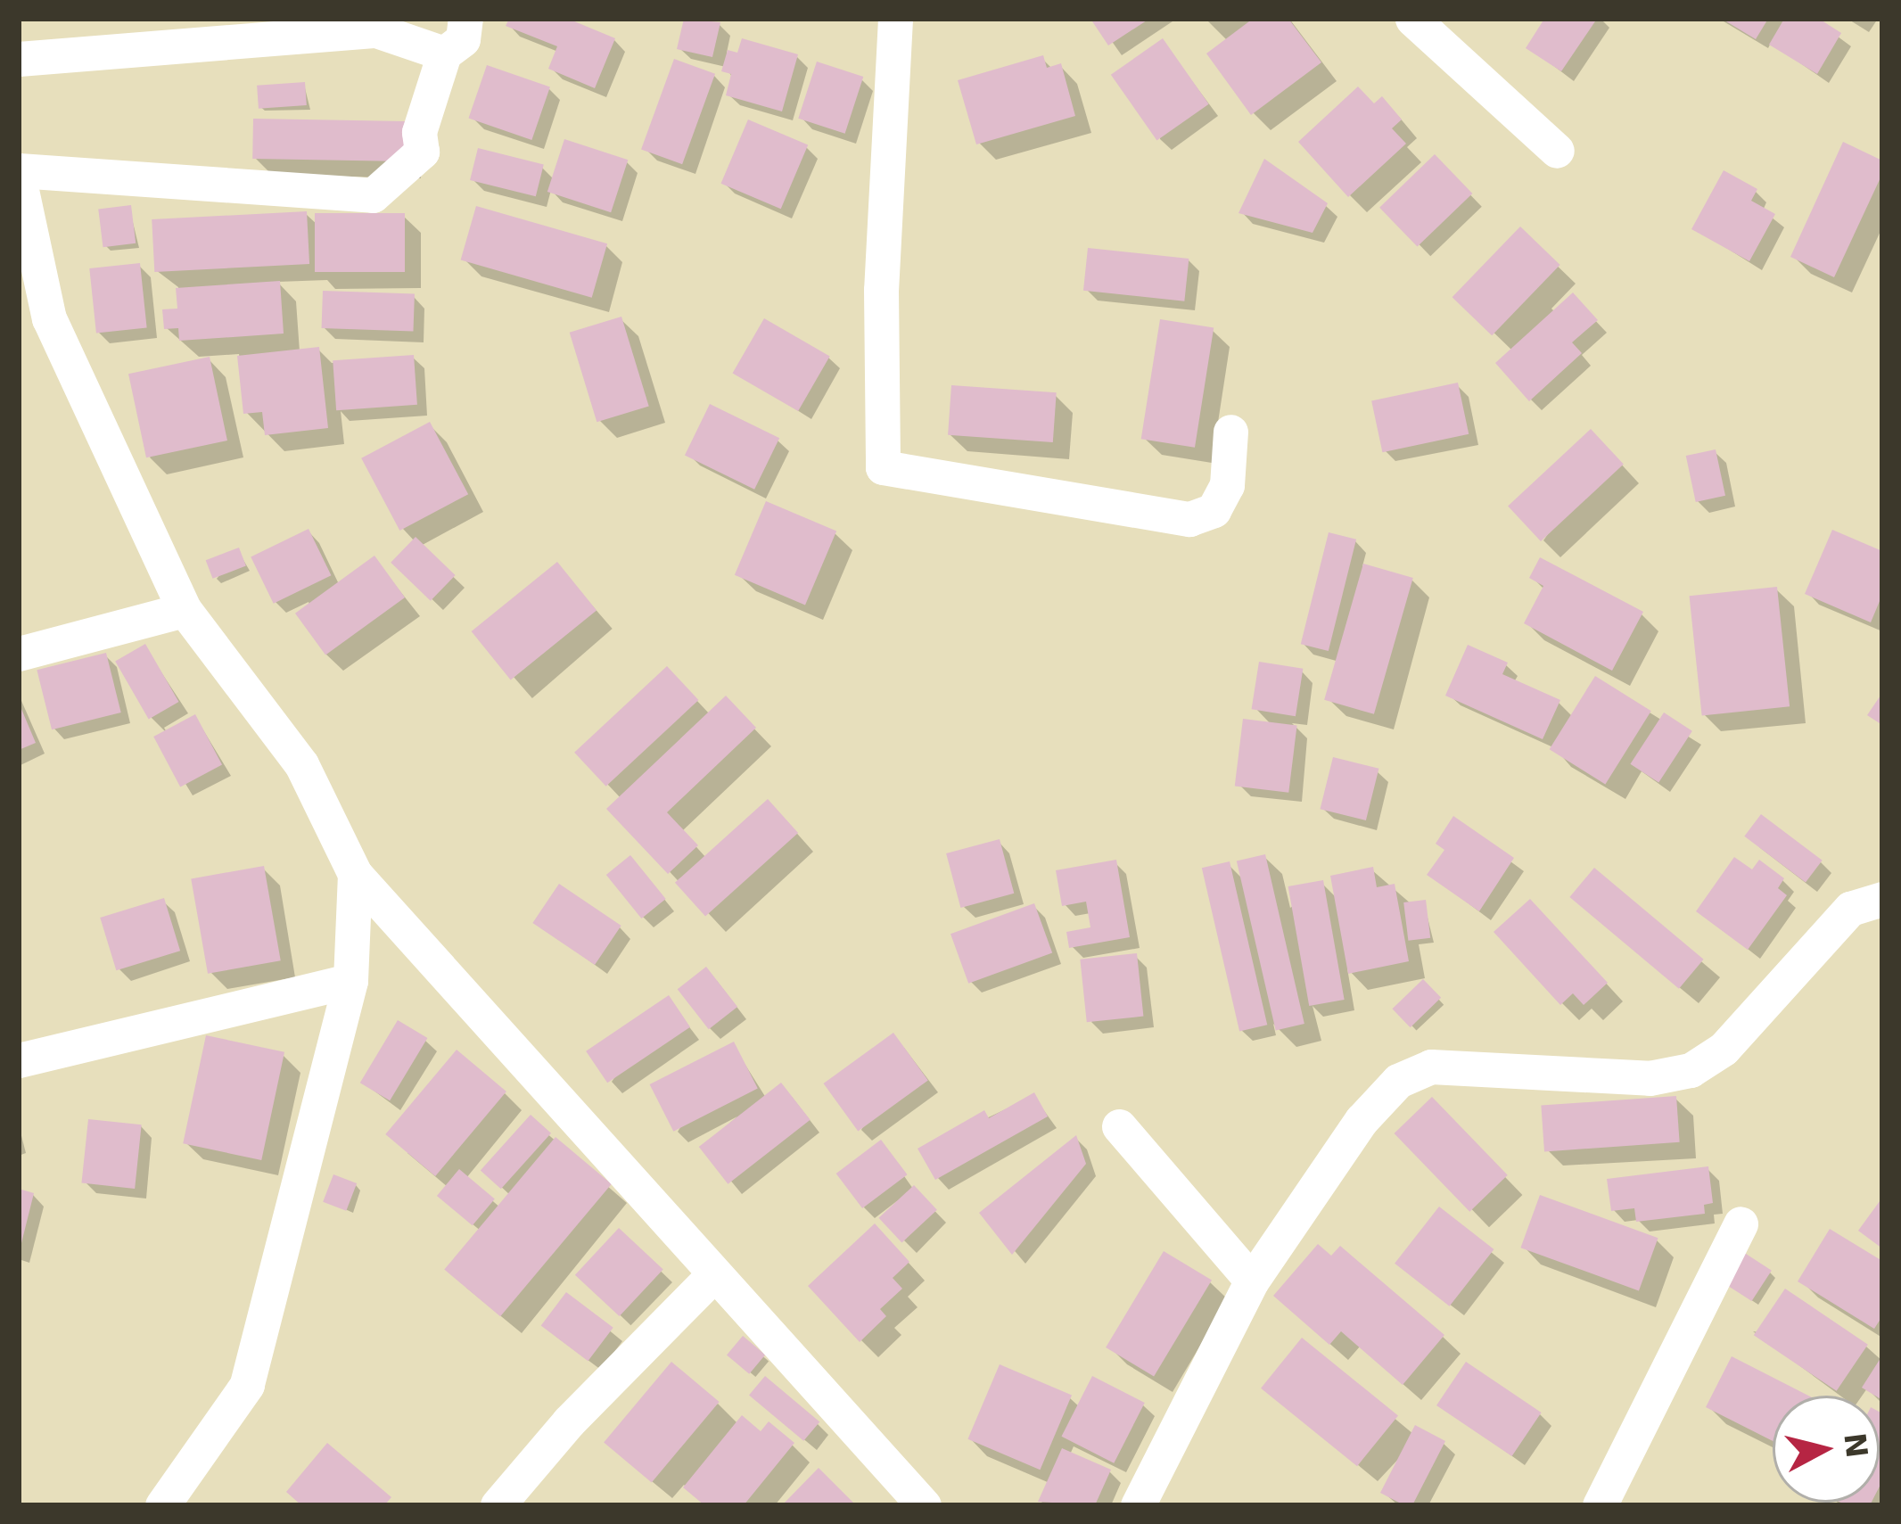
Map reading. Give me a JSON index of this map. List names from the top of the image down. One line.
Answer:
{"north":"right"}
